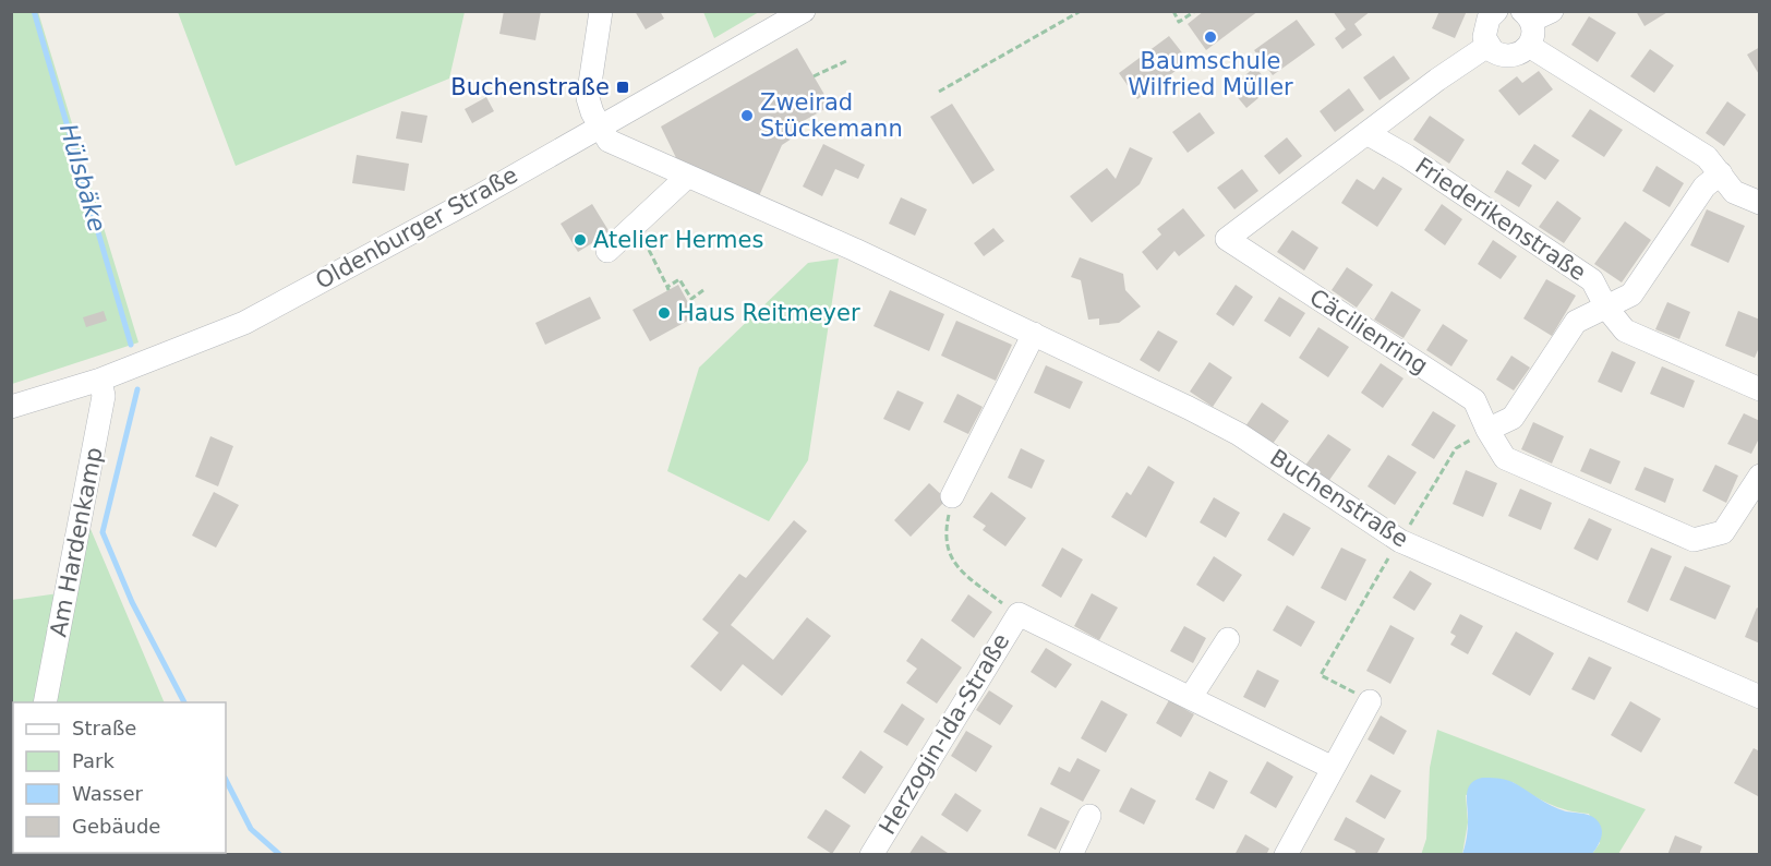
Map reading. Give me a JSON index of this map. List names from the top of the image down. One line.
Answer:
{"streets":{"street":["Friederikenstraße","Oldenburger Straße","Cäcilienring","Buchenstraße","Am Hardenkamp","Herzogin-Ida-Straße"]},"crossings":[["Friederikenstraße","Cäcilienring"],["Oldenburger Straße","Buchenstraße"],["Oldenburger Straße","Am Hardenkamp"]],"water":["Hülsbäke"],"places":{"other":["Baumschule Wilfried Müller","Zweirad Stückemann","Atelier Hermes","Haus Reitmeyer"],"transit":["Buchenstraße"]},"legend":["Straße","Park","Wasser","Gebäude"]}
